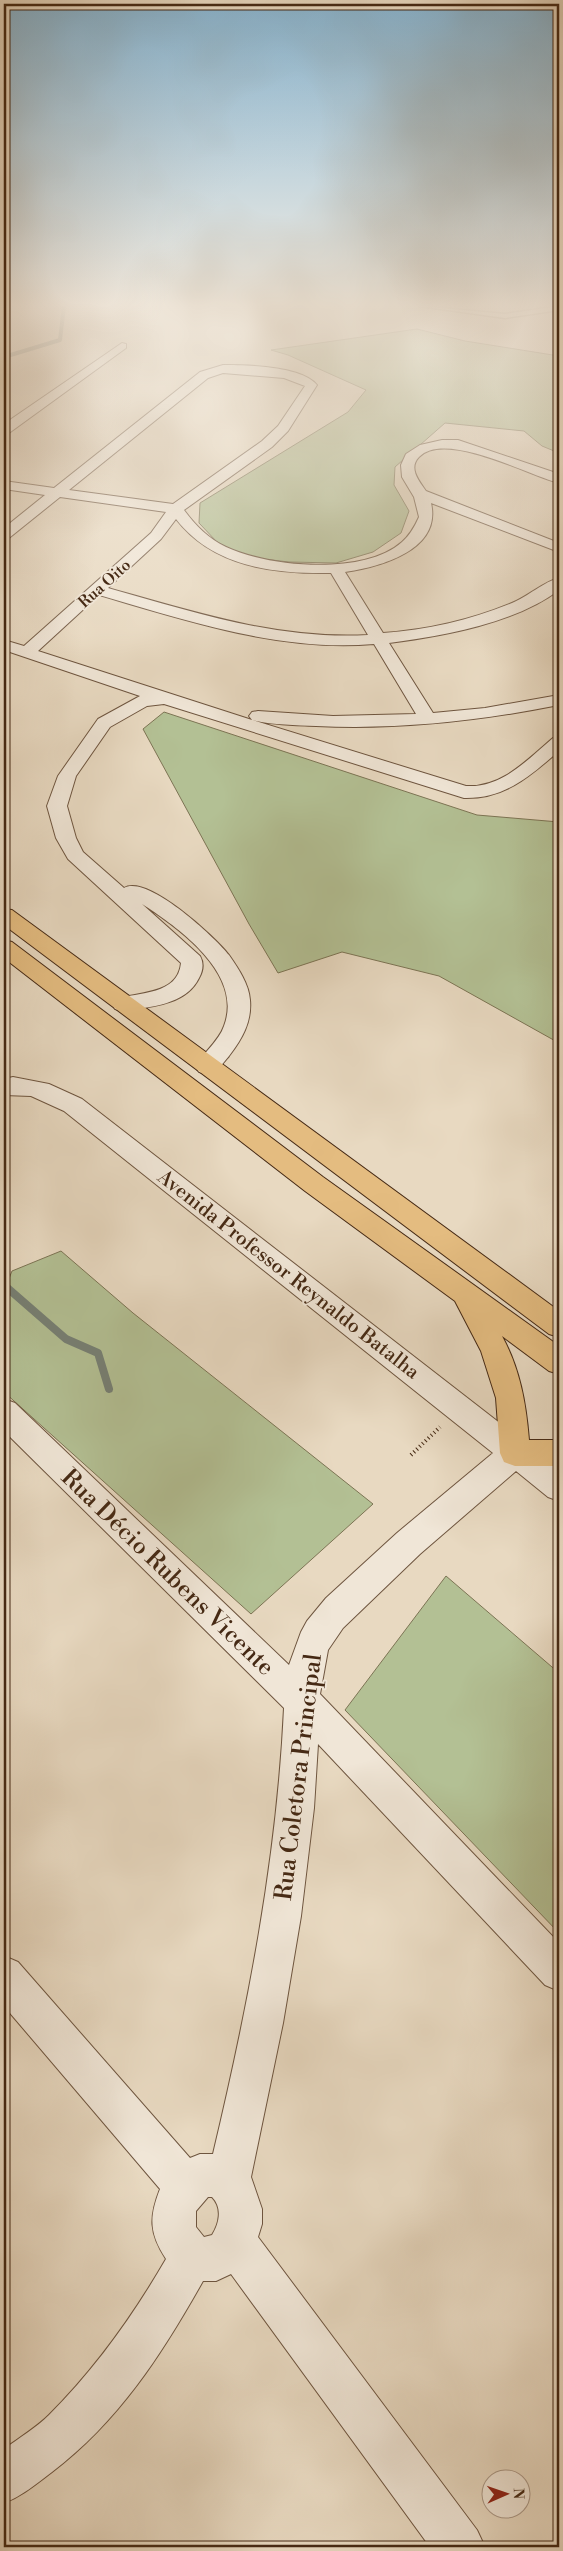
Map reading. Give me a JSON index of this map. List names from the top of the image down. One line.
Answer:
{"streets":{"street":["Rua Oito","Avenida Professor Reynaldo Batalha","Rua Décio Rubens Vicente","Rua Coletora Principal"]},"crossings":[["Avenida Professor Reynaldo Batalha","Rua Coletora Principal"],["Rua Décio Rubens Vicente","Rua Coletora Principal"]],"north":"right"}
